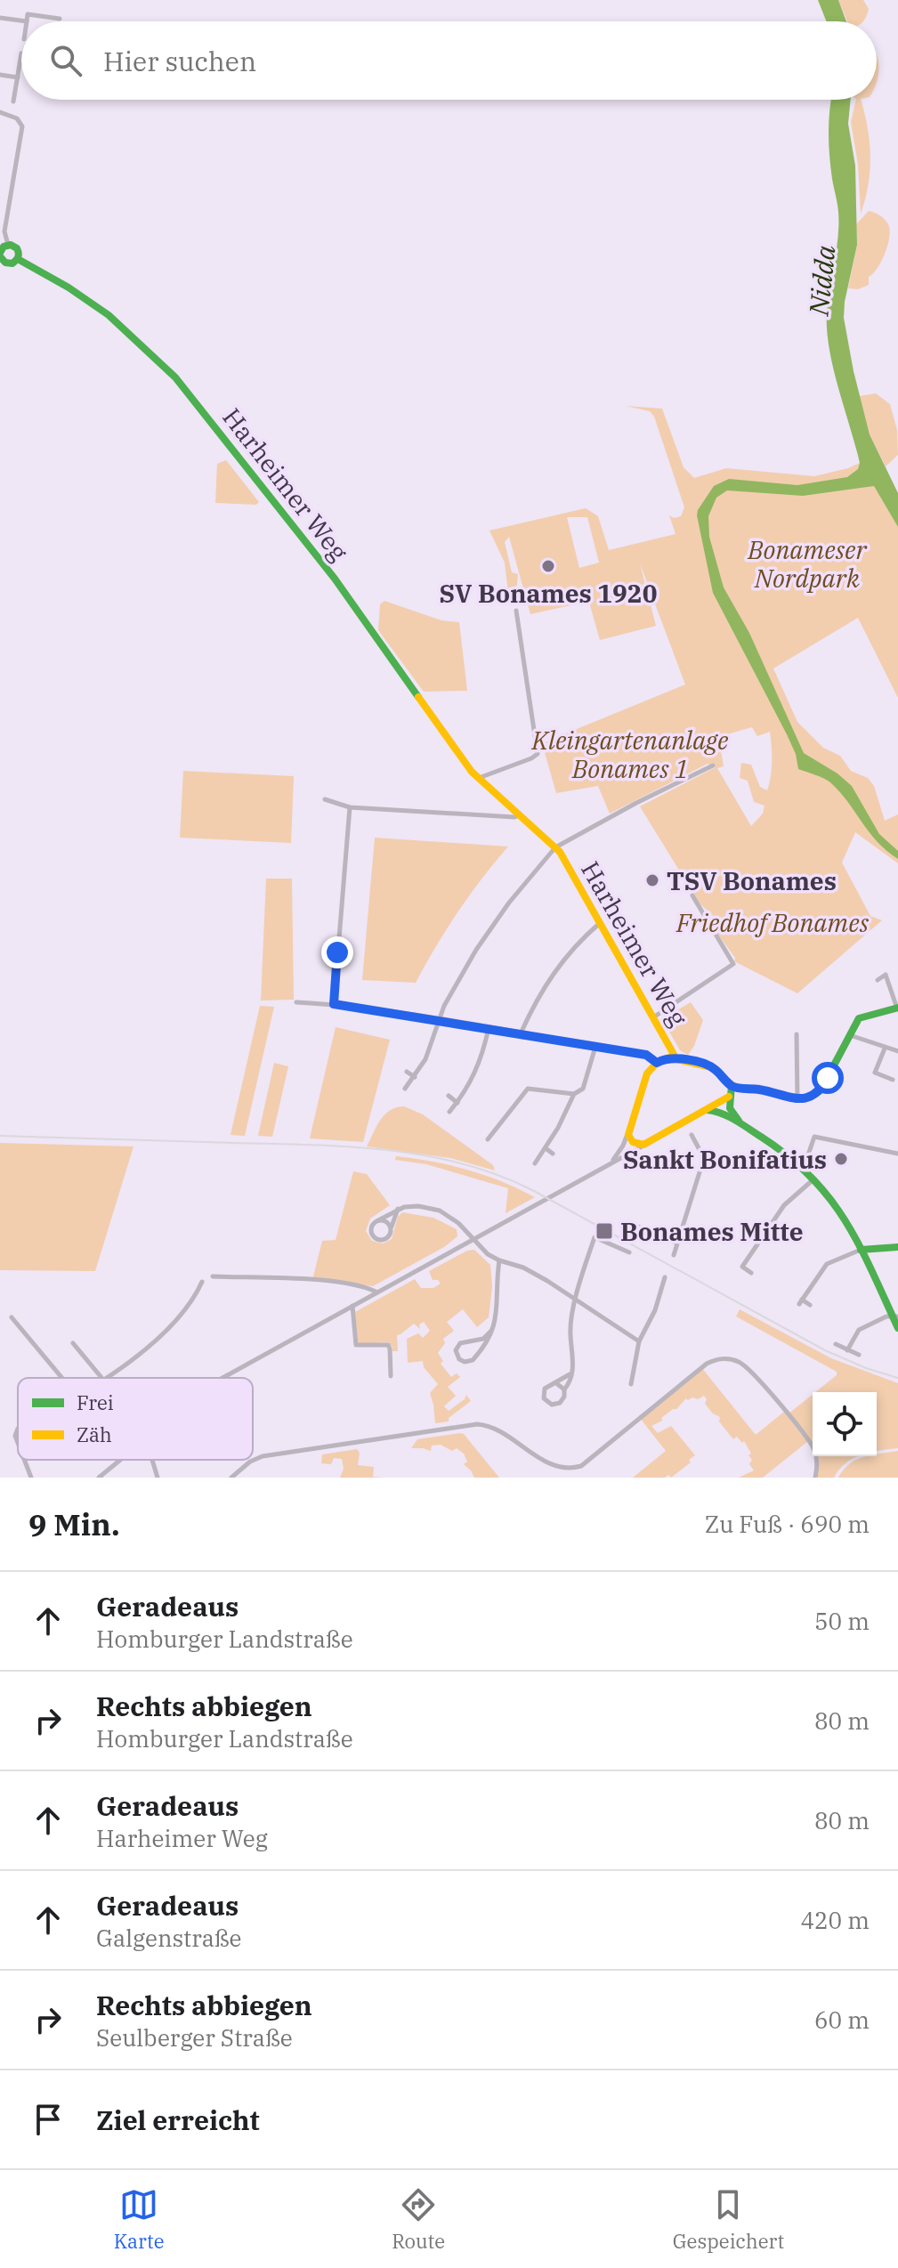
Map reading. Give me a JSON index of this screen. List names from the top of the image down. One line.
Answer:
{"streets":{"street":["Harheimer Weg"]},"water":["Nidda"],"parks":["Bonameser Nordpark","Kleingartenanlage Bonames 1","Friedhof Bonames"],"places":{"other":["SV Bonames 1920","TSV Bonames","Sankt Bonifatius"],"transit":["Bonames Mitte"]},"legend":["Frei","Zäh"],"page":{"search":"Hier suchen","heading":["9 Min.","Zu Fuß · 690 m"],"list":[["Geradeaus","Homburger Landstraße","50 m"],["Rechts abbiegen","Homburger Landstraße","80 m"],["Geradeaus","Harheimer Weg","80 m"],["Geradeaus","Galgenstraße","420 m"],["Rechts abbiegen","Seulberger Straße","60 m"],"Ziel erreicht"],"nav":["Karte","Route","Gespeichert"]}}
